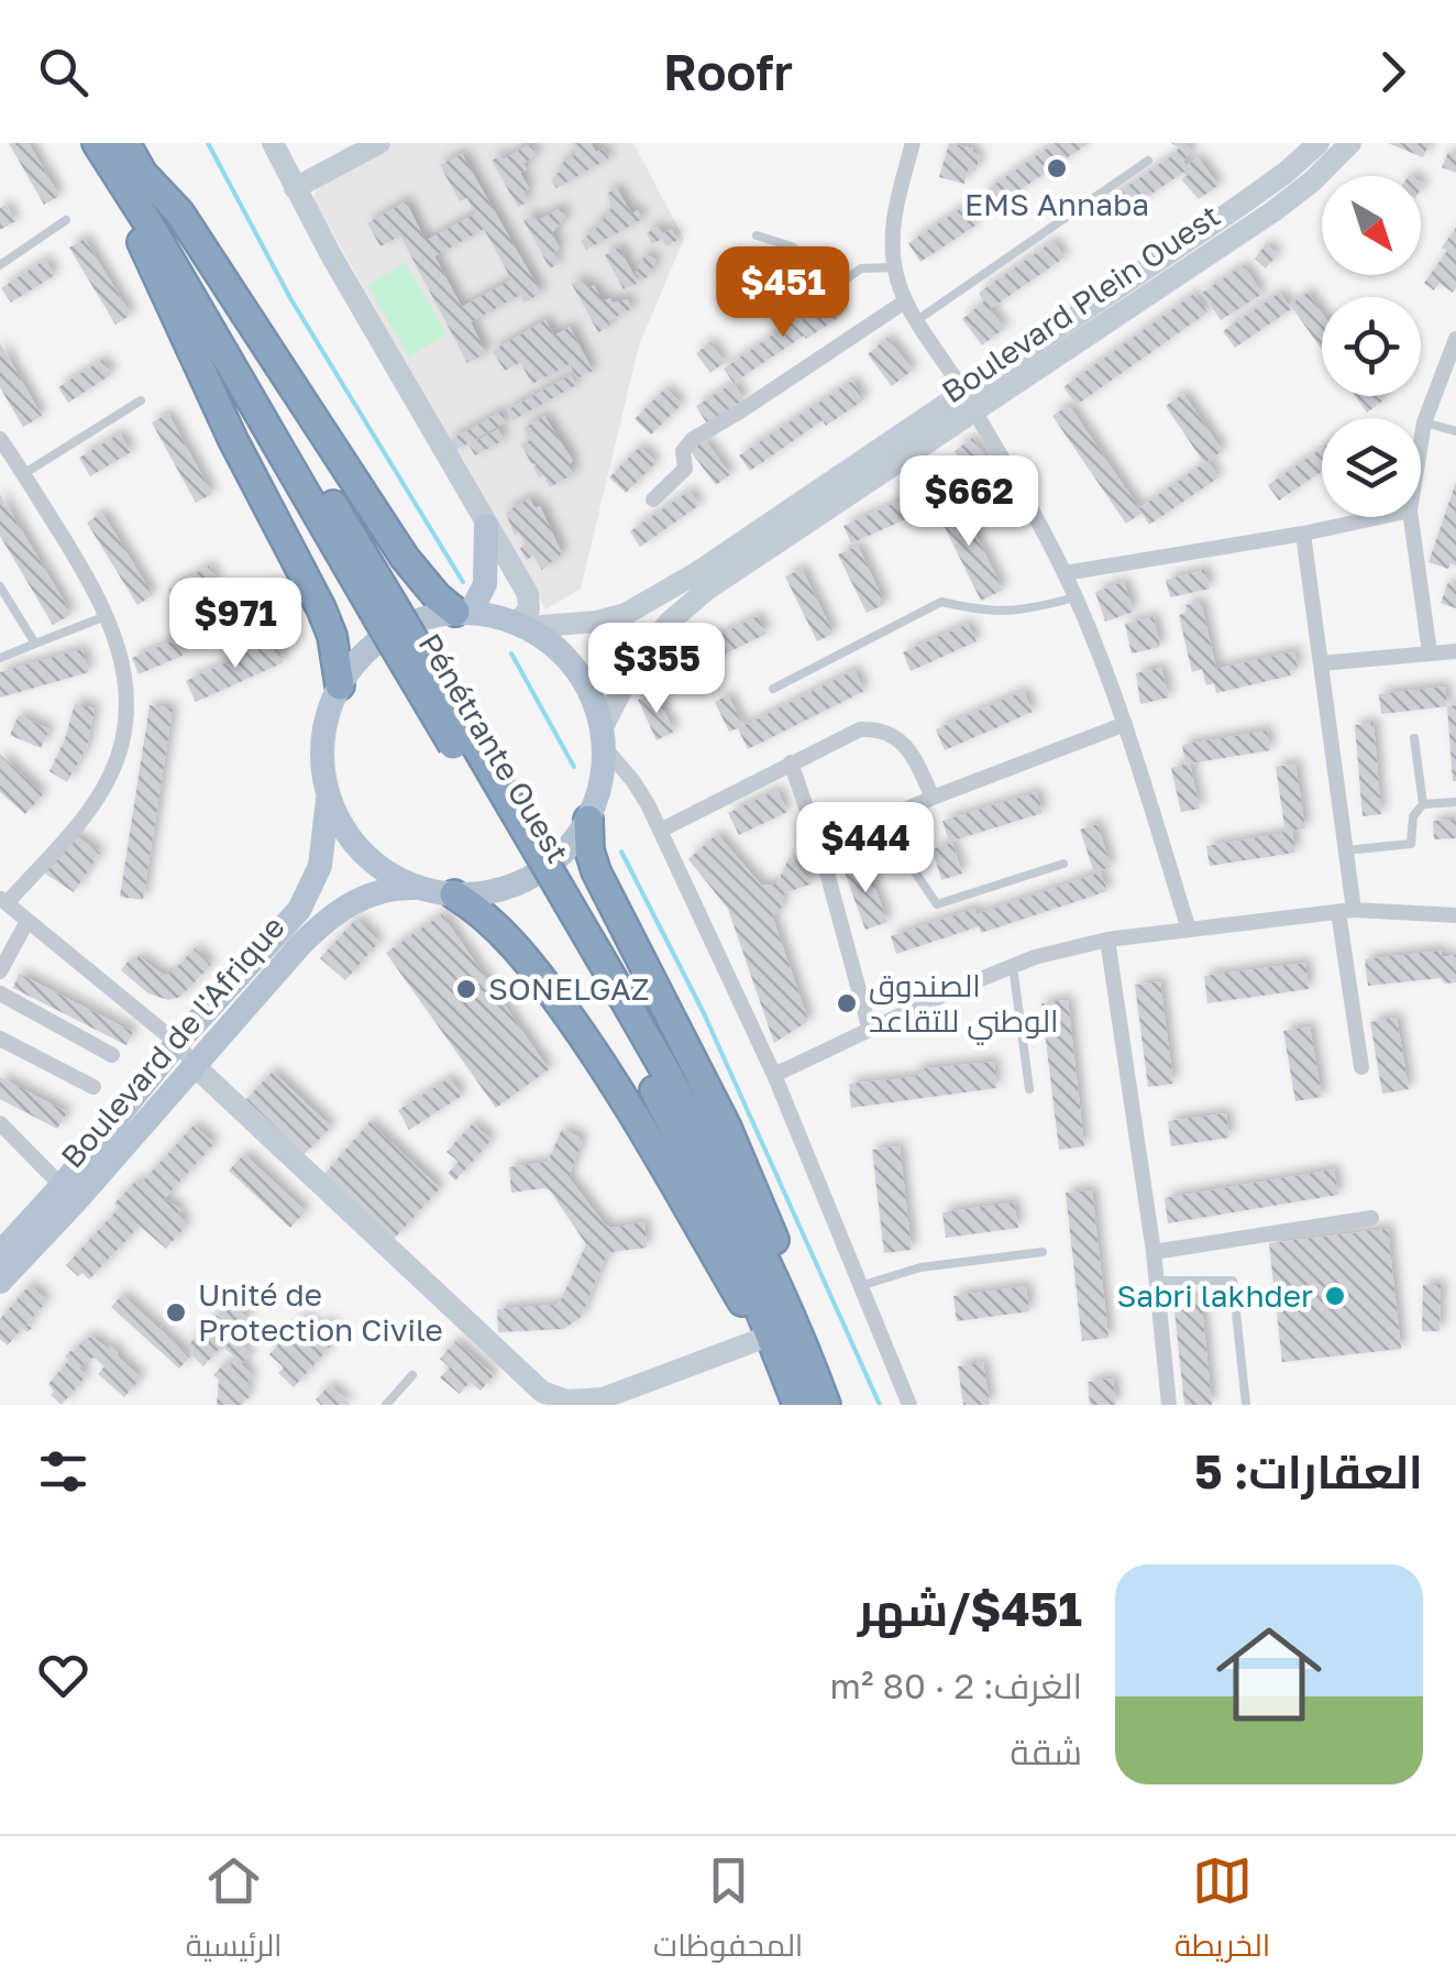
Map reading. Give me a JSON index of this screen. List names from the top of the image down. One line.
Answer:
{"streets":{"highway":["Pénétrante Ouest"],"main road":["Boulevard Plein Ouest","Boulevard de l'Afrique"]},"crossings":[["Boulevard Plein Ouest","Boulevard de l'Afrique"]],"places":["EMS Annaba","SONELGAZ","الصندوق الوطني للتقاعد","Sabri lakhder","Unité de Protection Civile"],"north":"bottom right","page":{"header":"Roofr","price":["$451","$662","$971","$355","$444"],"heading":"العقارات: 5","list":[{"name":"$451/شهر","note":"الغرف: 2 · 80 m² · شقة"}],"tabs":["الخريطة","المحفوظات","الرئيسية"]}}
